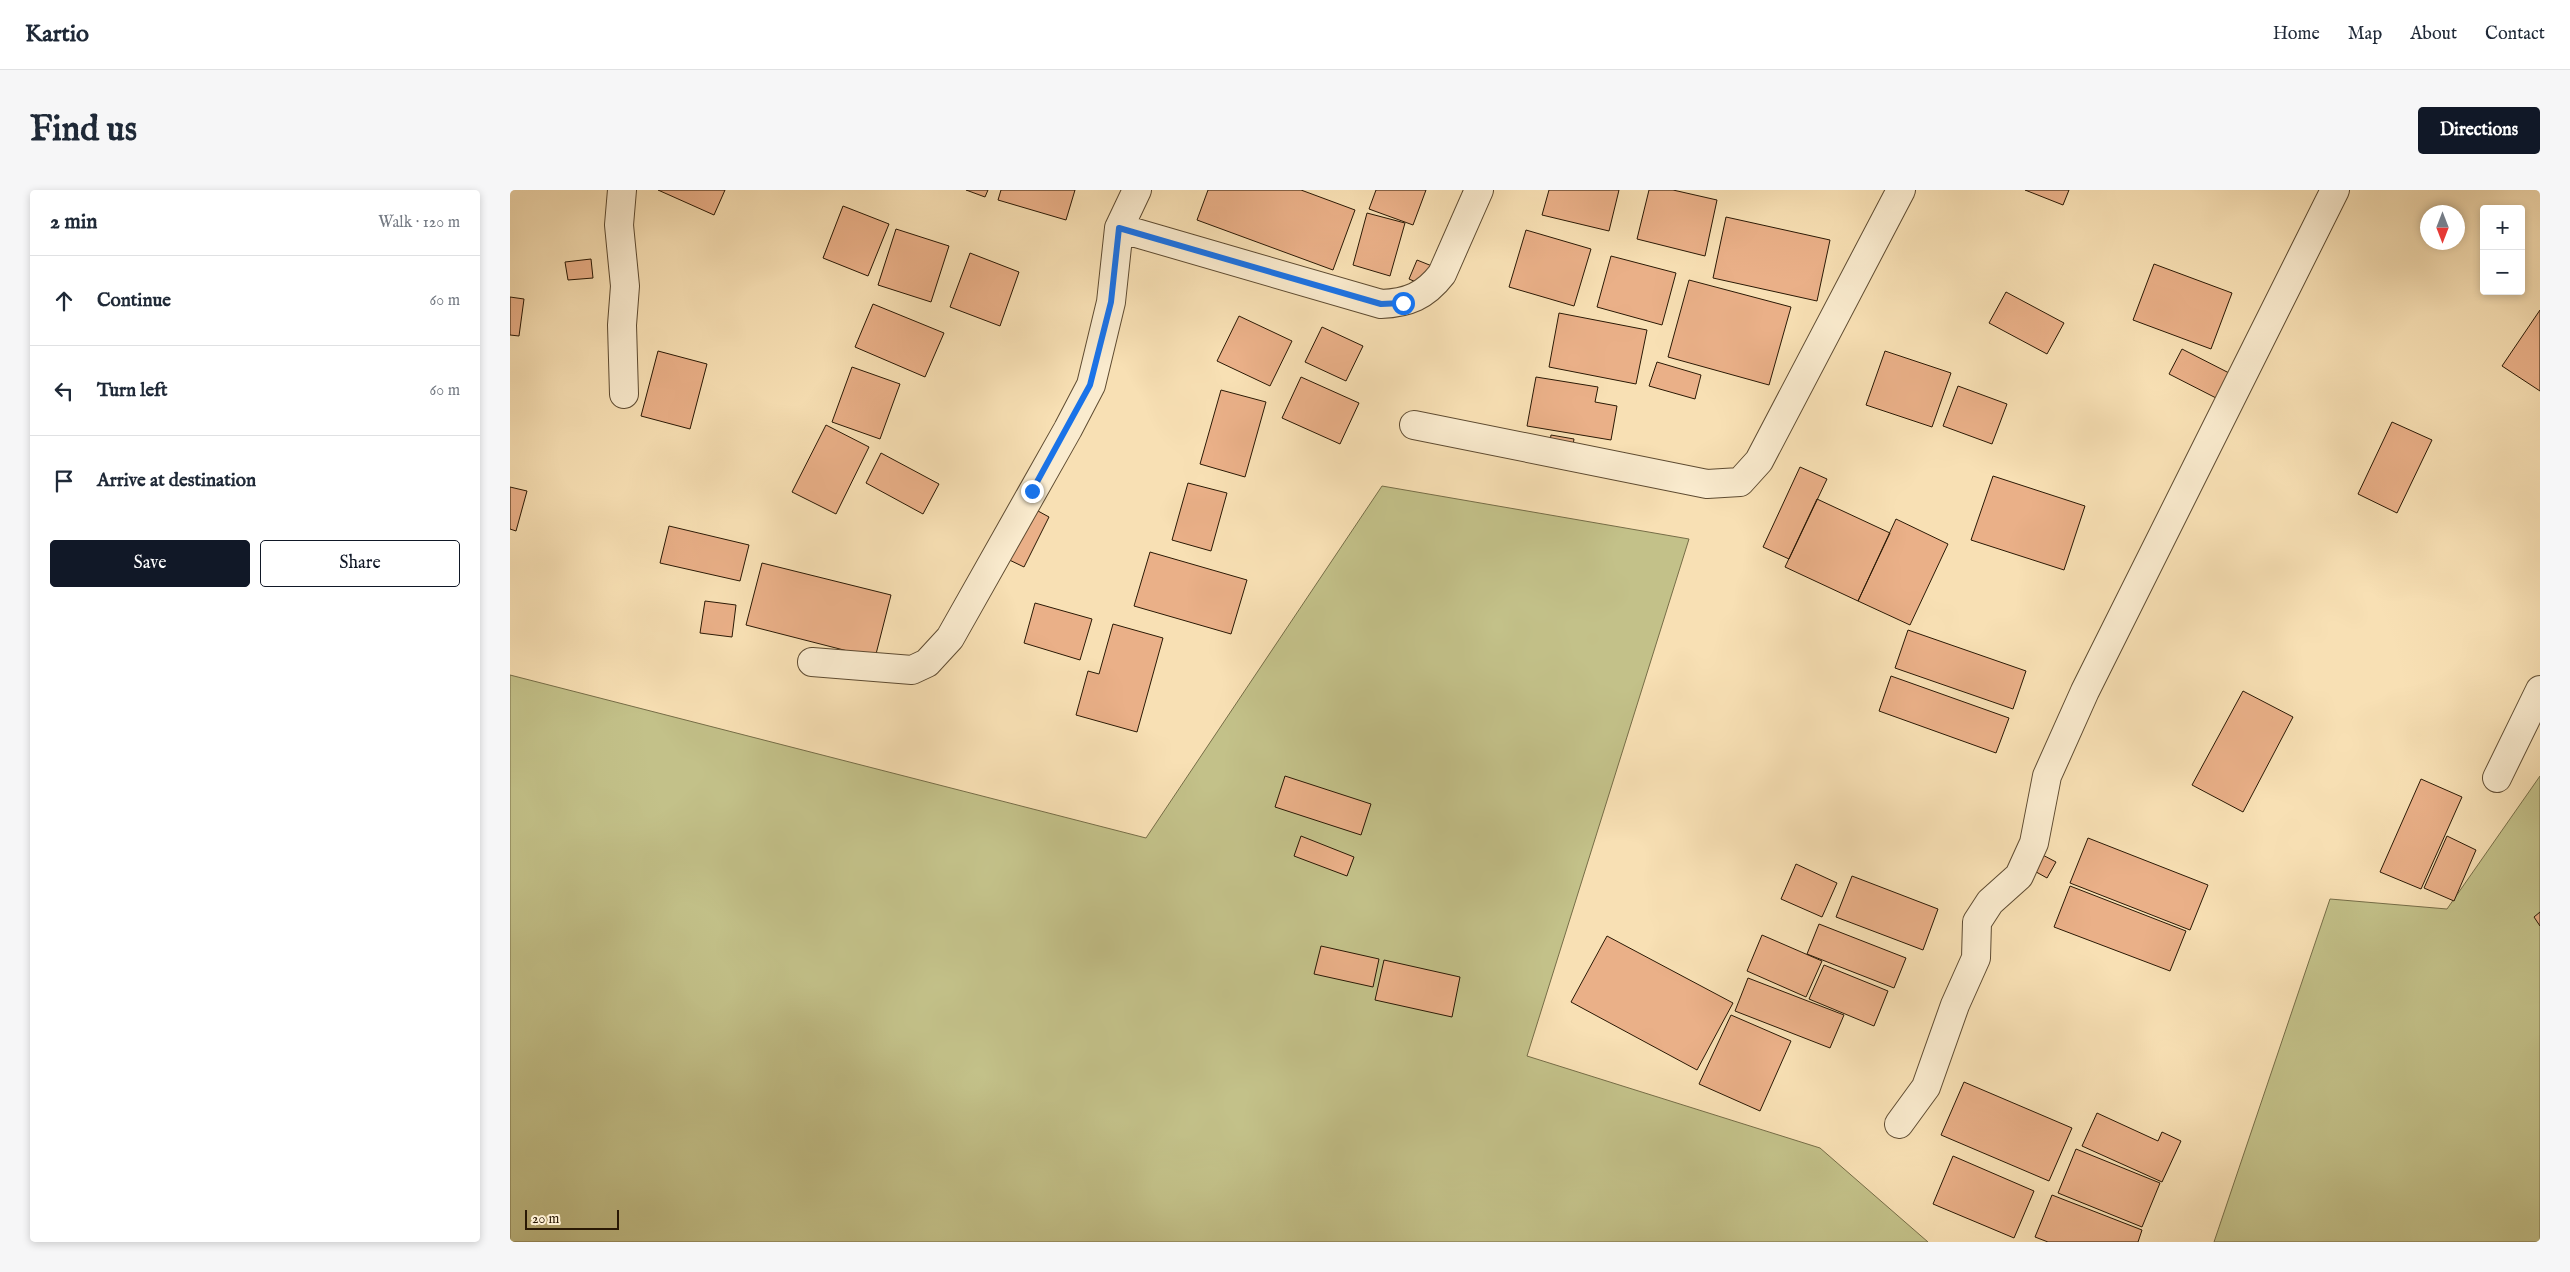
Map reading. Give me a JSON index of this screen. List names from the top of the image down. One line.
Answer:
{"scale_bar":"20 m","north":"bottom","page":{"header":"Kartio","nav":["Home","Map","About","Contact"],"buttons":["Directions",["Save","Share"]],"title":"Find us","heading":["2 min","Walk · 120 m"],"map_buttons":["+","−"],"list":[["Continue","60 m"],["Turn left","60 m"],"Arrive at destination"],"scale":"20 m"}}
